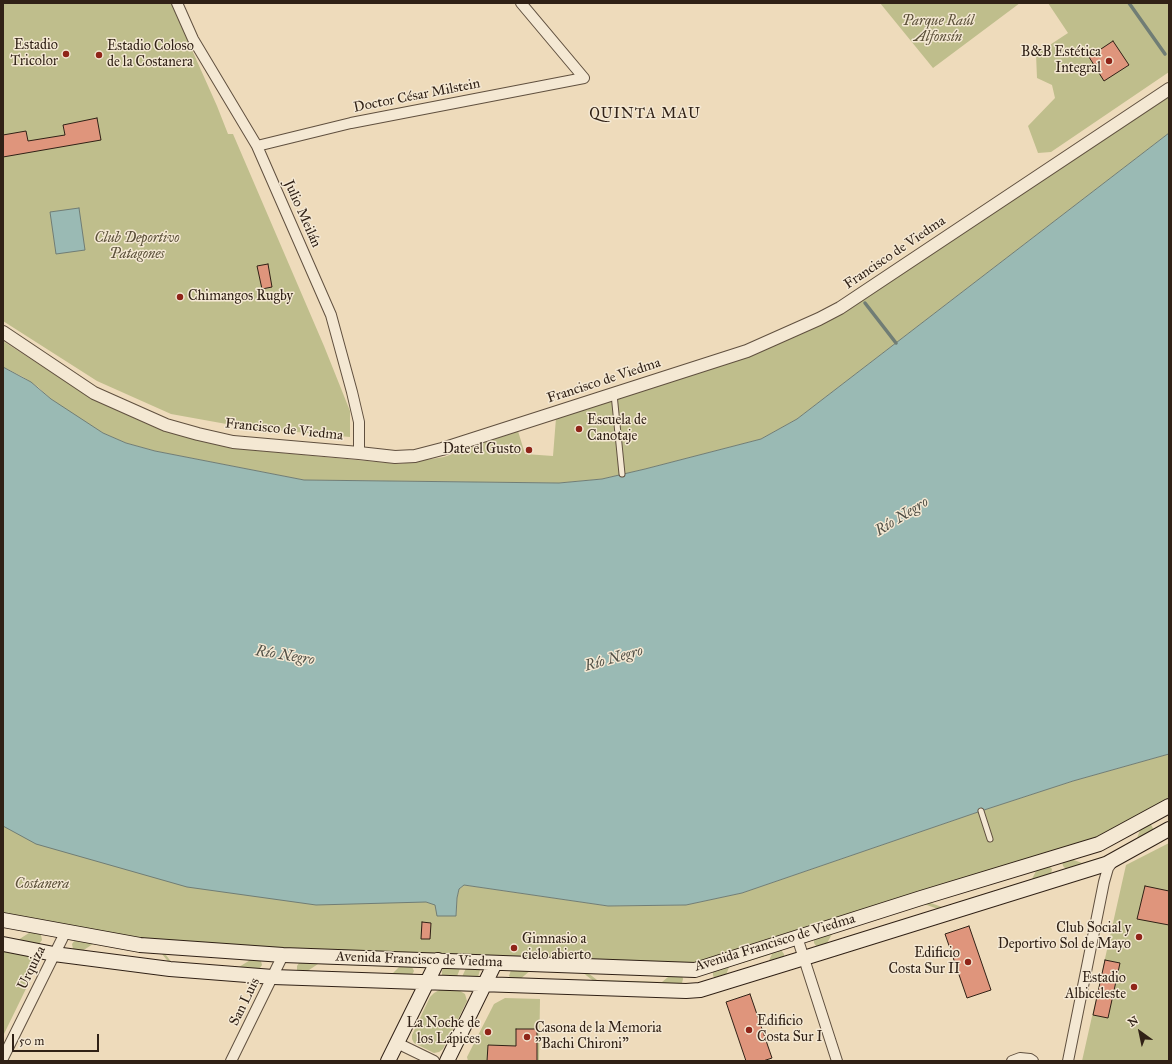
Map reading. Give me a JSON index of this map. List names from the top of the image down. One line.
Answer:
{"streets":{"main road":["Avenida Francisco de Viedma"],"street":["Doctor César Milstein","Julio Meilán","Francisco de Viedma","Urquiza","San Luis"]},"crossings":[["Doctor César Milstein","Julio Meilán"],["Julio Meilán","Francisco de Viedma"],["Avenida Francisco de Viedma","Urquiza"],["Avenida Francisco de Viedma","San Luis"]],"districts":["QUINTA MAU"],"water":["Río Negro"],"parks":["Parque Raúl Alfonsín","Club Deportivo Patagones","Costanera"],"places":["Estadio Tricolor","Estadio Coloso de la Costanera","B&B Estética Integral","Chimangos Rugby","Escuela de Canotaje","Date el Gusto","Club Social y Deportivo Sol de Mayo","Gimnasio a cielo abierto","Edificio Costa Sur II","Estadio Albiceleste","Edificio Costa Sur I","La Noche de los Lápices","Casona de la Memoria \"Bachi Chironi\""],"scale_bar":"50 m","north":"top left"}
